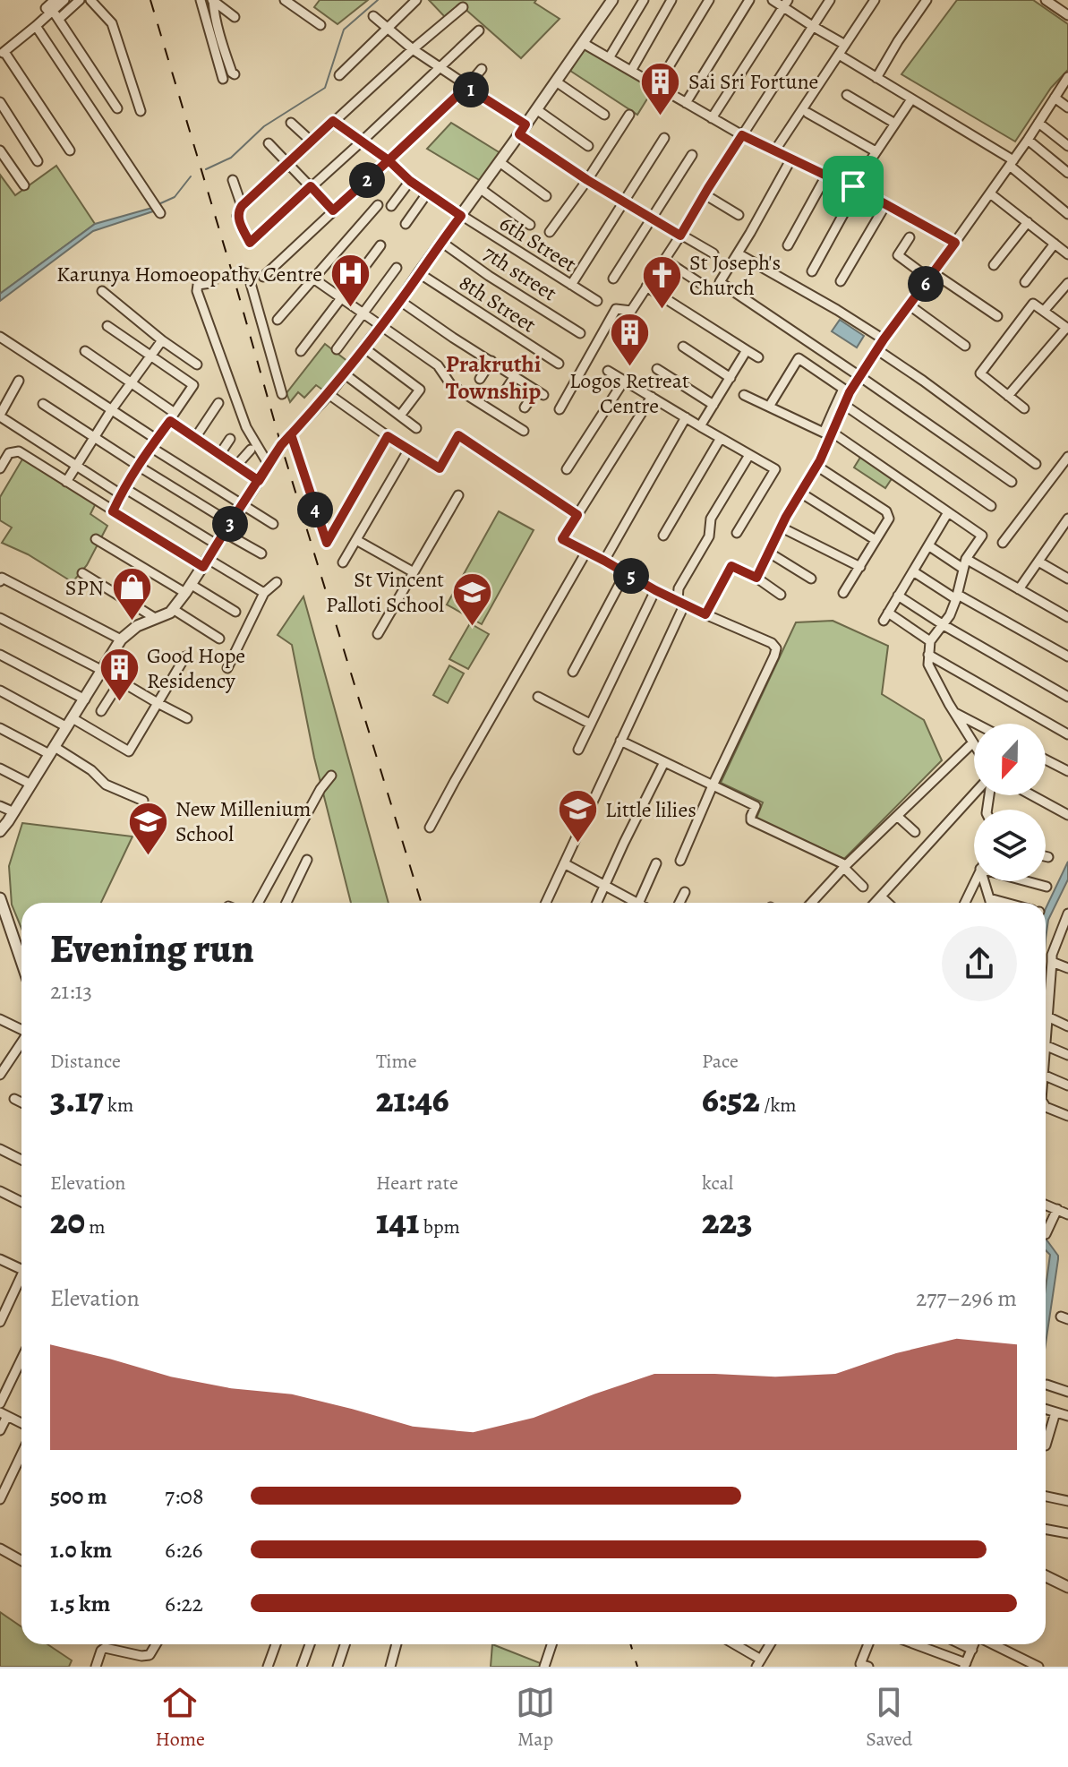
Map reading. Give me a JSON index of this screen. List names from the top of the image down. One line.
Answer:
{"streets":{"street":["6th Street","7th street","8th Street"]},"districts":["Prakruthi Township"],"places":{"building":["Sai Sri Fortune","Logos Retreat Centre","Good Hope Residency"],"hospital":["Karunya Homoeopathy Centre"],"church":["St Joseph's Church"],"shop":["SPN"],"school or university":["St Vincent Palloti School","Little lilies","New Millenium School"]},"north":"bottom","page":{"pins":["1","2","6","4","3","5"],"heading":["Evening run","21:13"],"stats":[["Distance","3.17 km"],["Time","21:46"],["Pace","6:52 /km"],["Elevation","20 m"],["Heart rate","141 bpm"],["kcal","223"]],"chart":["Elevation","277–296 m"],"list":[{"name":"500 m","note":"7:08"},{"name":"1.0 km","note":"6:26"},{"name":"1.5 km","note":"6:22"}],"tabs":["Home","Map","Saved"]}}
